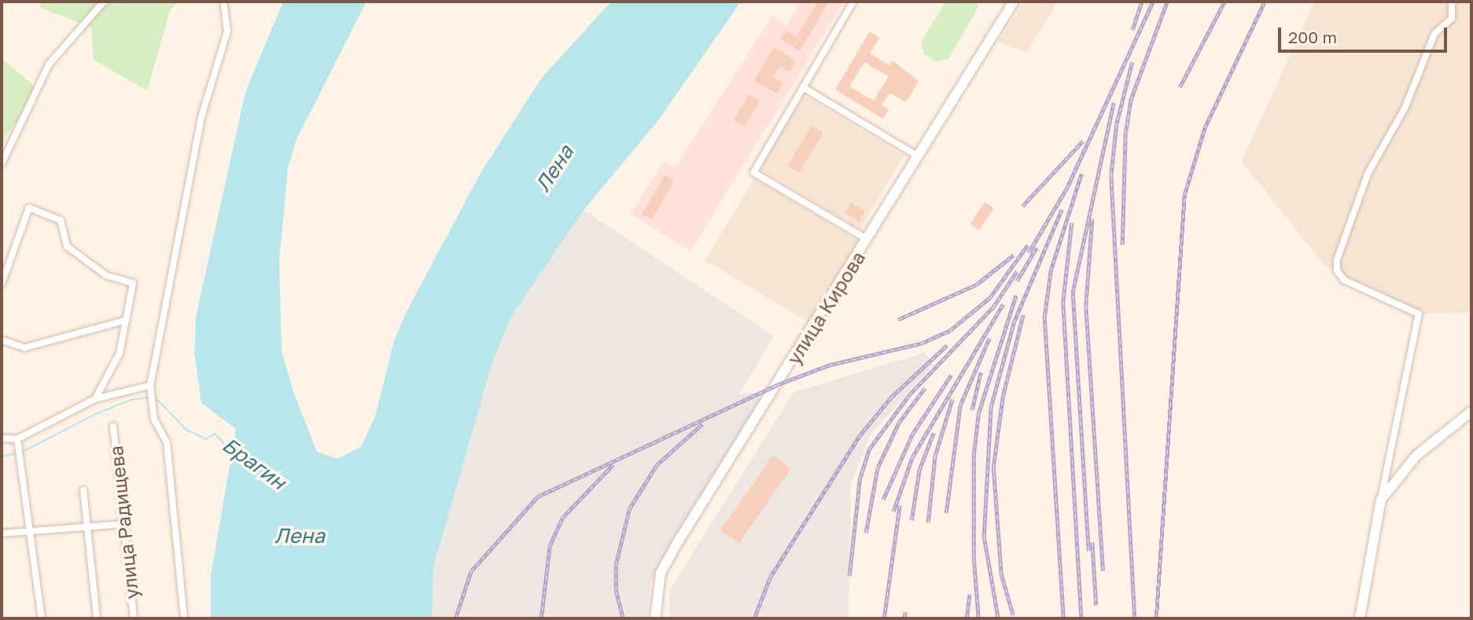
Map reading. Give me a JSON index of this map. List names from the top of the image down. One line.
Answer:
{"streets":{"main road":["улица Кирова"],"street":["улица Радищева"]},"water":["Лена","Брагин"],"scale_bar":"200 m"}
